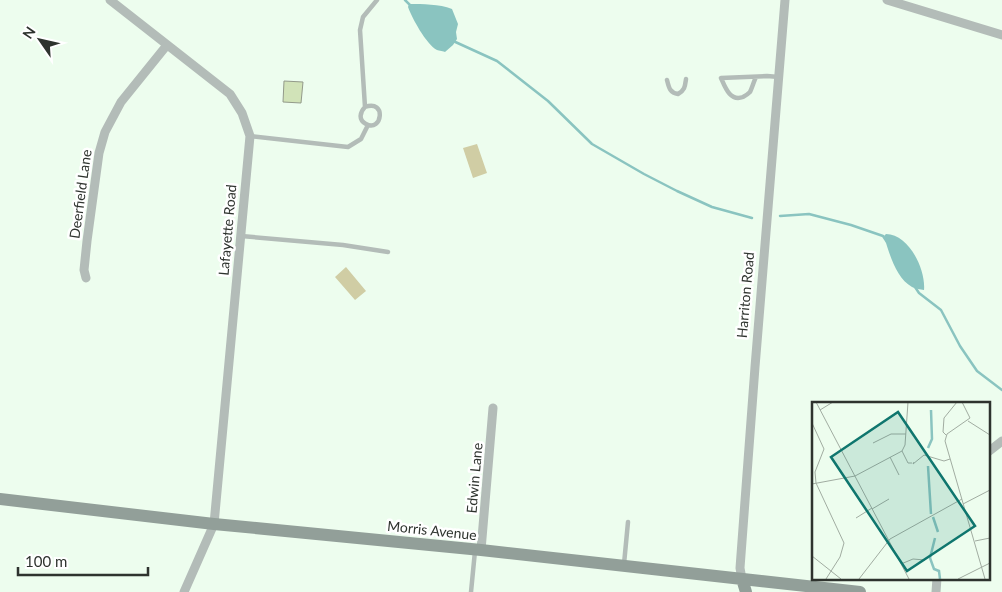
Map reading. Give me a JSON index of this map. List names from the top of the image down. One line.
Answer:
{"streets":{"street":["Deerfield Lane","Lafayette Road","Harriton Road","Edwin Lane","Morris Avenue"]},"crossings":[["Deerfield Lane","Lafayette Road"],["Lafayette Road","Morris Avenue"],["Harriton Road","Morris Avenue"],["Edwin Lane","Morris Avenue"]],"scale_bar":"100 m","north":"top left"}
